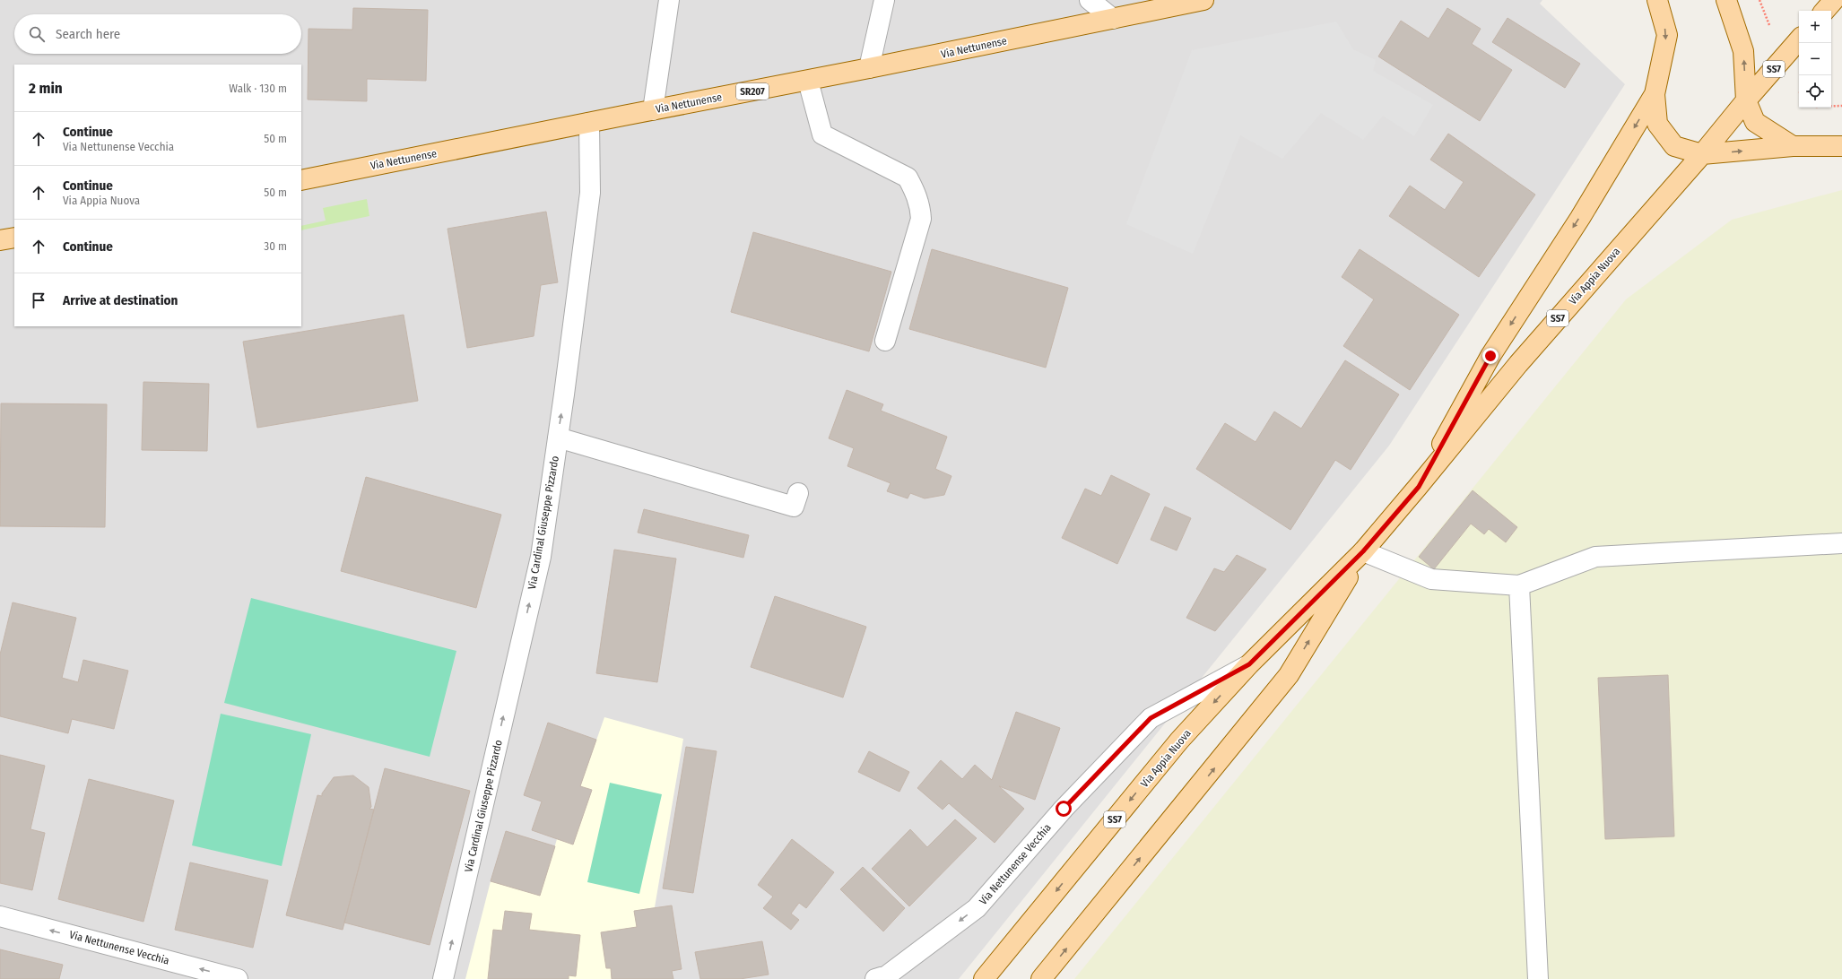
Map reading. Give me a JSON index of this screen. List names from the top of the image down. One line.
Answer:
{"streets":{"main road":["Via Nettunense","SS7","SR207","Via Appia Nuova"],"street":["Via Cardinal Giuseppe Pizzardo","Via Nettunense Vecchia"]},"crossings":[["Via Nettunense","Via Cardinal Giuseppe Pizzardo"],["Via Appia Nuova","Via Nettunense Vecchia"]],"one_way":["Via Cardinal Giuseppe Pizzardo","Via Nettunense Vecchia"],"page":{"map_buttons":["+","−"],"search":"Search here","heading":["2 min","Walk · 130 m"],"list":[["Continue","Via Nettunense Vecchia","50 m"],["Continue","Via Appia Nuova","50 m"],["Continue","30 m"],"Arrive at destination"]}}
